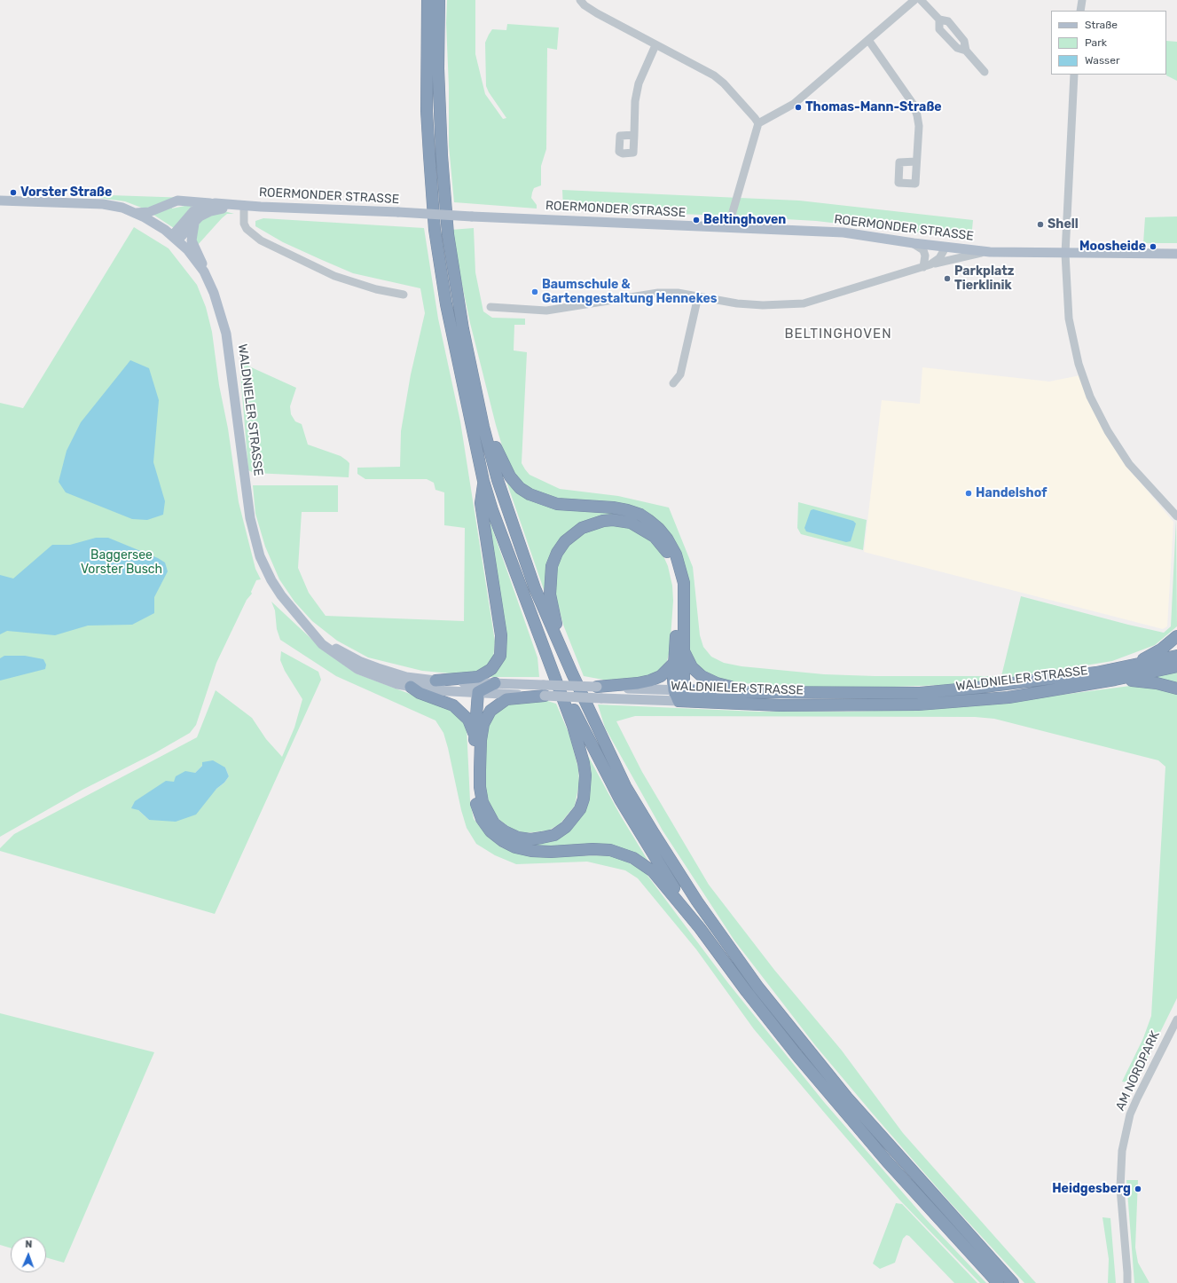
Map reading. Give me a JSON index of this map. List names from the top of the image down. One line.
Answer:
{"streets":{"highway":["WALDNIELER STRASSE"],"main road":["ROERMONDER STRASSE"],"street":["AM NORDPARK"]},"crossings":[["ROERMONDER STRASSE","WALDNIELER STRASSE"]],"districts":["BELTINGHOVEN"],"parks":["Baggersee Vorster Busch"],"places":["Thomas-Mann-Straße","Vorster Straße","Beltinghoven","Shell","Moosheide","Parkplatz Tierklinik","Baumschule & Gartengestaltung Hennekes","Handelshof","Heidgesberg"],"legend":["Straße","Park","Wasser"],"north":"top"}
